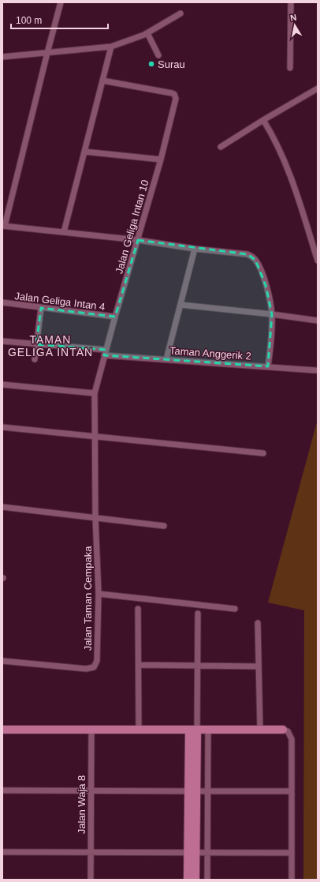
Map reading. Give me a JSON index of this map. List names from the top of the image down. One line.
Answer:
{"streets":{"street":["Jalan Geliga Intan 10","Jalan Geliga Intan 4","Taman Anggerik 2","Jalan Taman Cempaka","Jalan Waja 8"]},"crossings":[["Jalan Geliga Intan 10","Jalan Geliga Intan 4"],["Jalan Geliga Intan 10","Taman Anggerik 2"],["Jalan Geliga Intan 10","Jalan Taman Cempaka"]],"districts":["TAMAN GELIGA INTAN"],"places":["Surau"],"scale_bar":"100 m","north":"top"}
